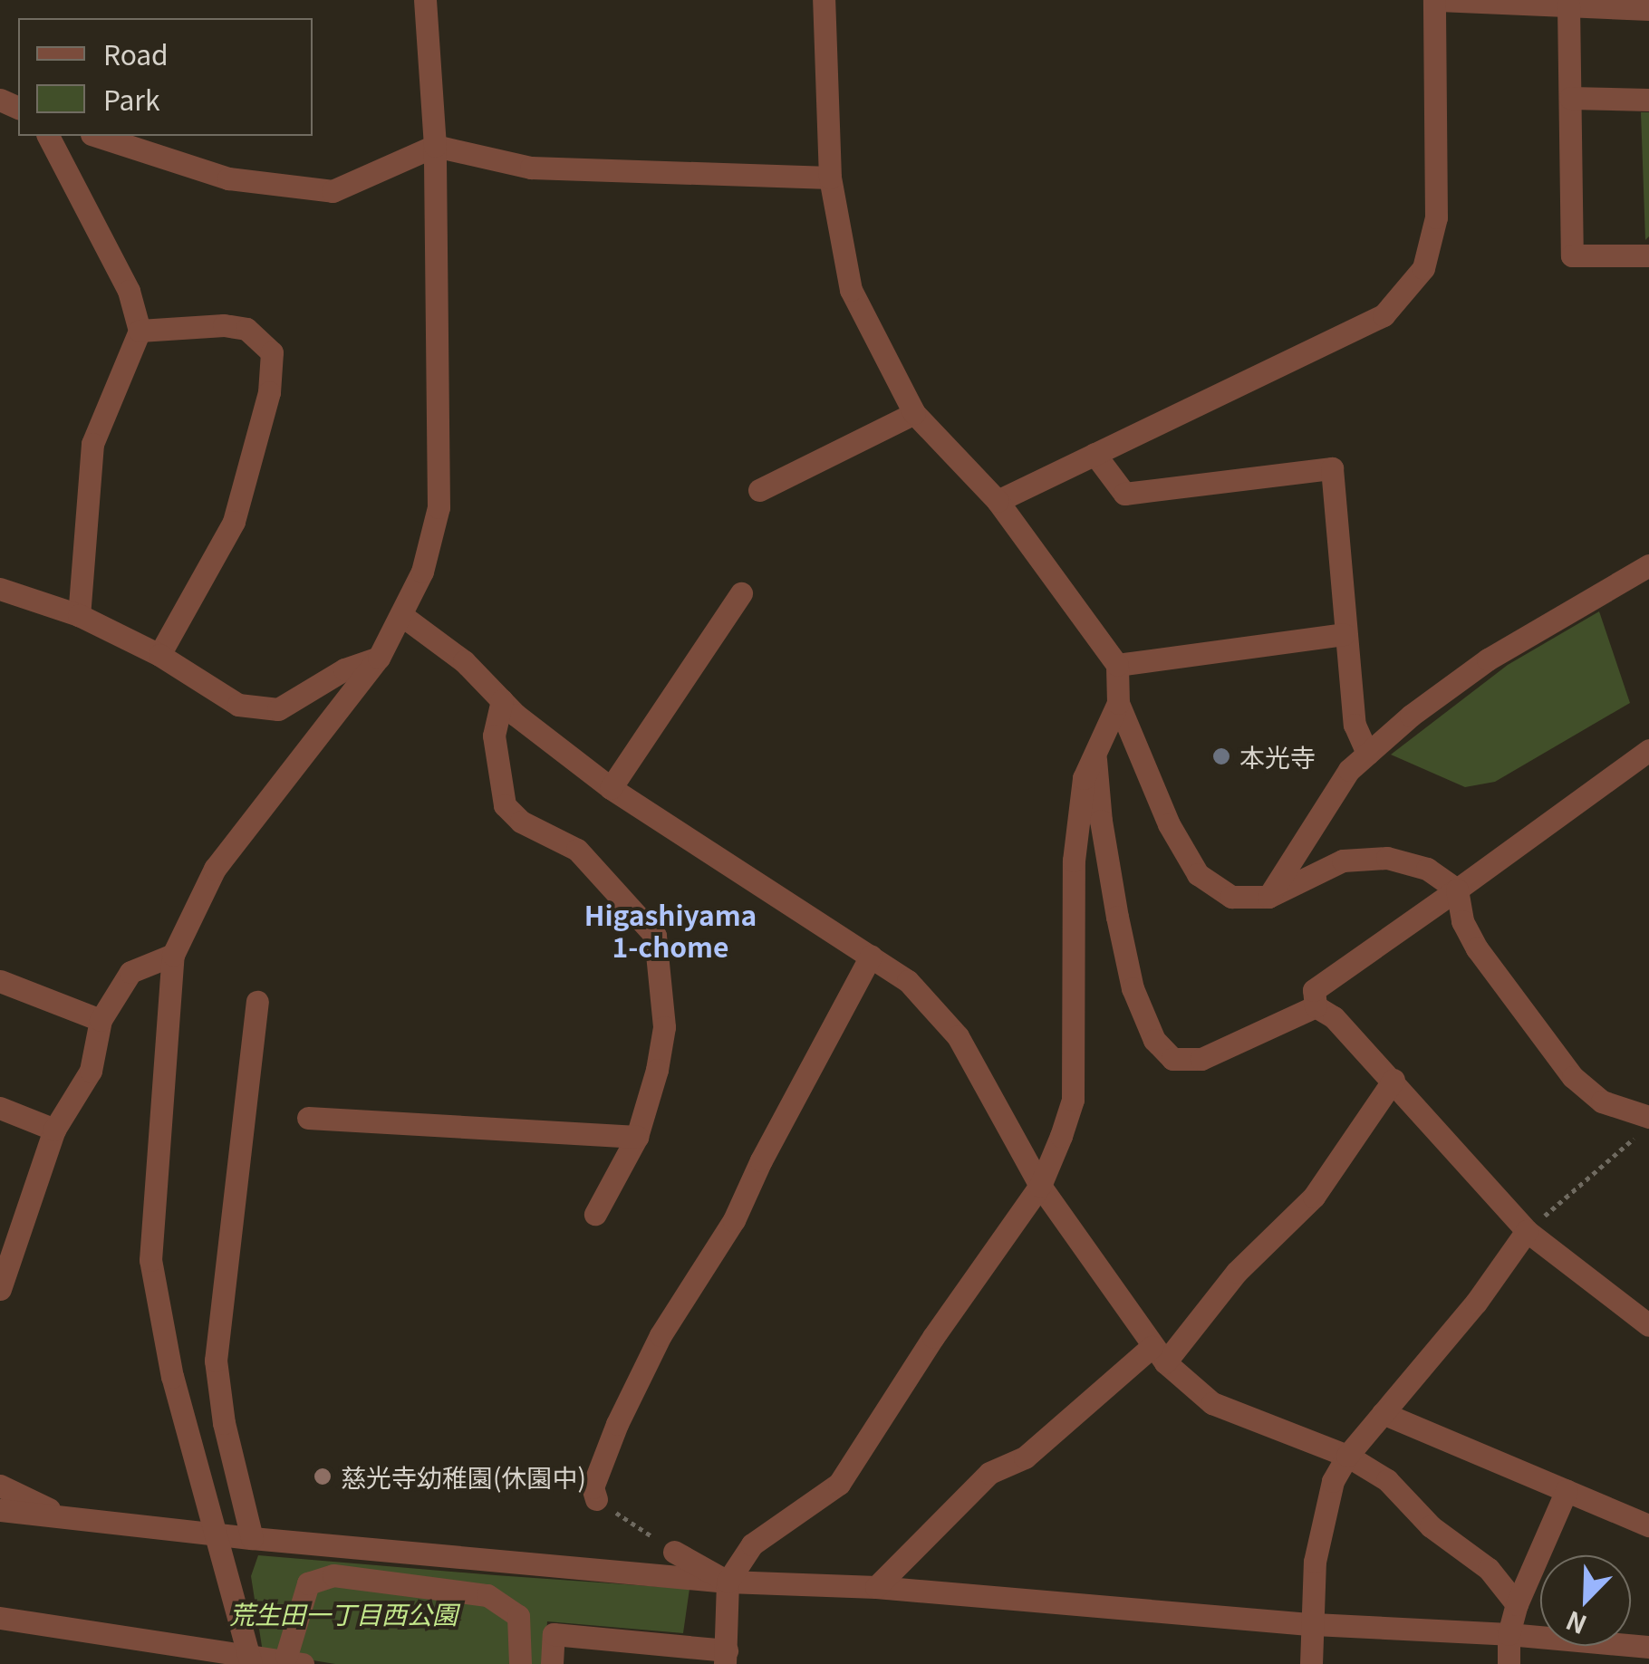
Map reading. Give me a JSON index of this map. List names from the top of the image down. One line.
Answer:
{"districts":["Higashiyama 1-chome"],"parks":["荒生田一丁目西公園"],"places":["本光寺","慈光寺幼稚園(休園中)"],"legend":["Road","Park"],"north":"bottom left"}
